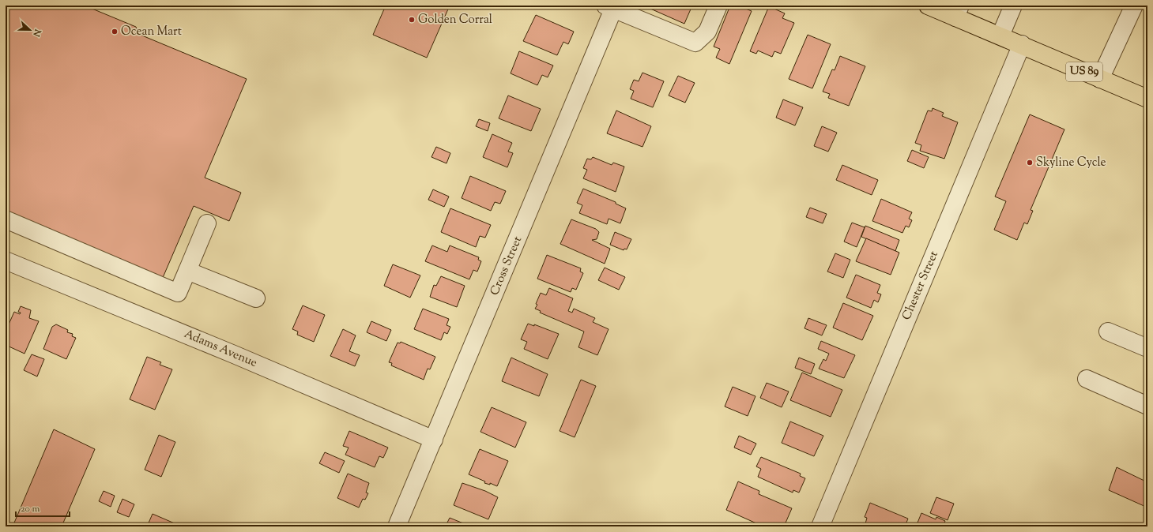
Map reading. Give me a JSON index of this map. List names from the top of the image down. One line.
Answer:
{"streets":{"main road":["US 89"],"street":["Cross Street","Chester Street","Adams Avenue"]},"crossings":[["US 89","Chester Street"],["Cross Street","Adams Avenue"]],"places":["Golden Corral","Ocean Mart","Skyline Cycle"],"scale_bar":"20 m","north":"right"}
